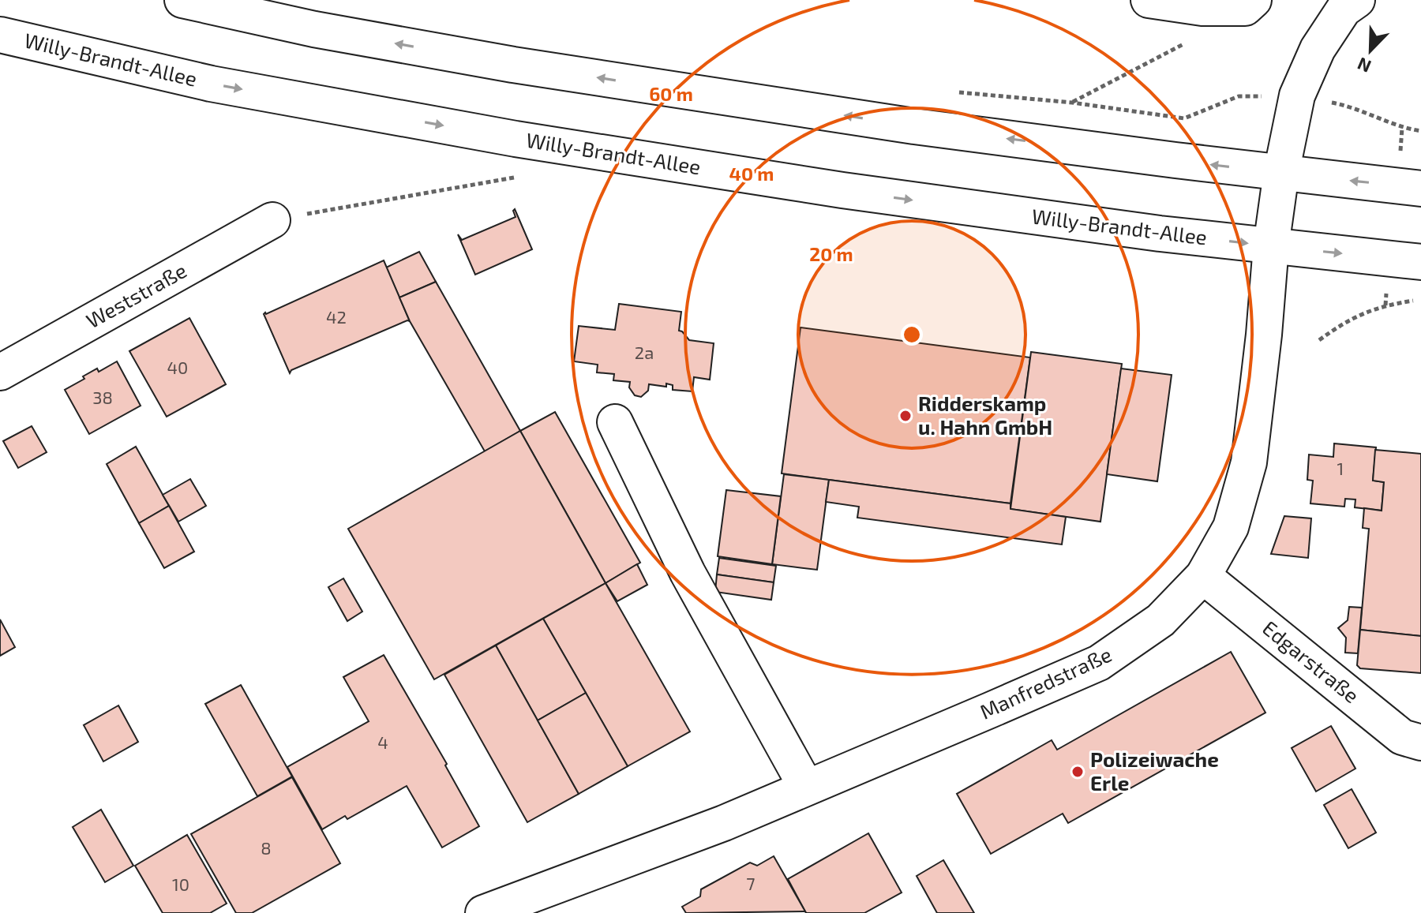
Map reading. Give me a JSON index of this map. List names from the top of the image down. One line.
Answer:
{"streets":{"main road":["Willy-Brandt-Allee","Weststraße","Edgarstraße","Manfredstraße"]},"crossings":[["Willy-Brandt-Allee","Manfredstraße"],["Edgarstraße","Manfredstraße"]],"places":["Ridderskamp u. Hahn GmbH","Polizeiwache Erle"],"house_numbers":["42","2a","40","38","1","4","8","7","10"],"north":"bottom left","rings":["60 m","40 m","20 m"]}
